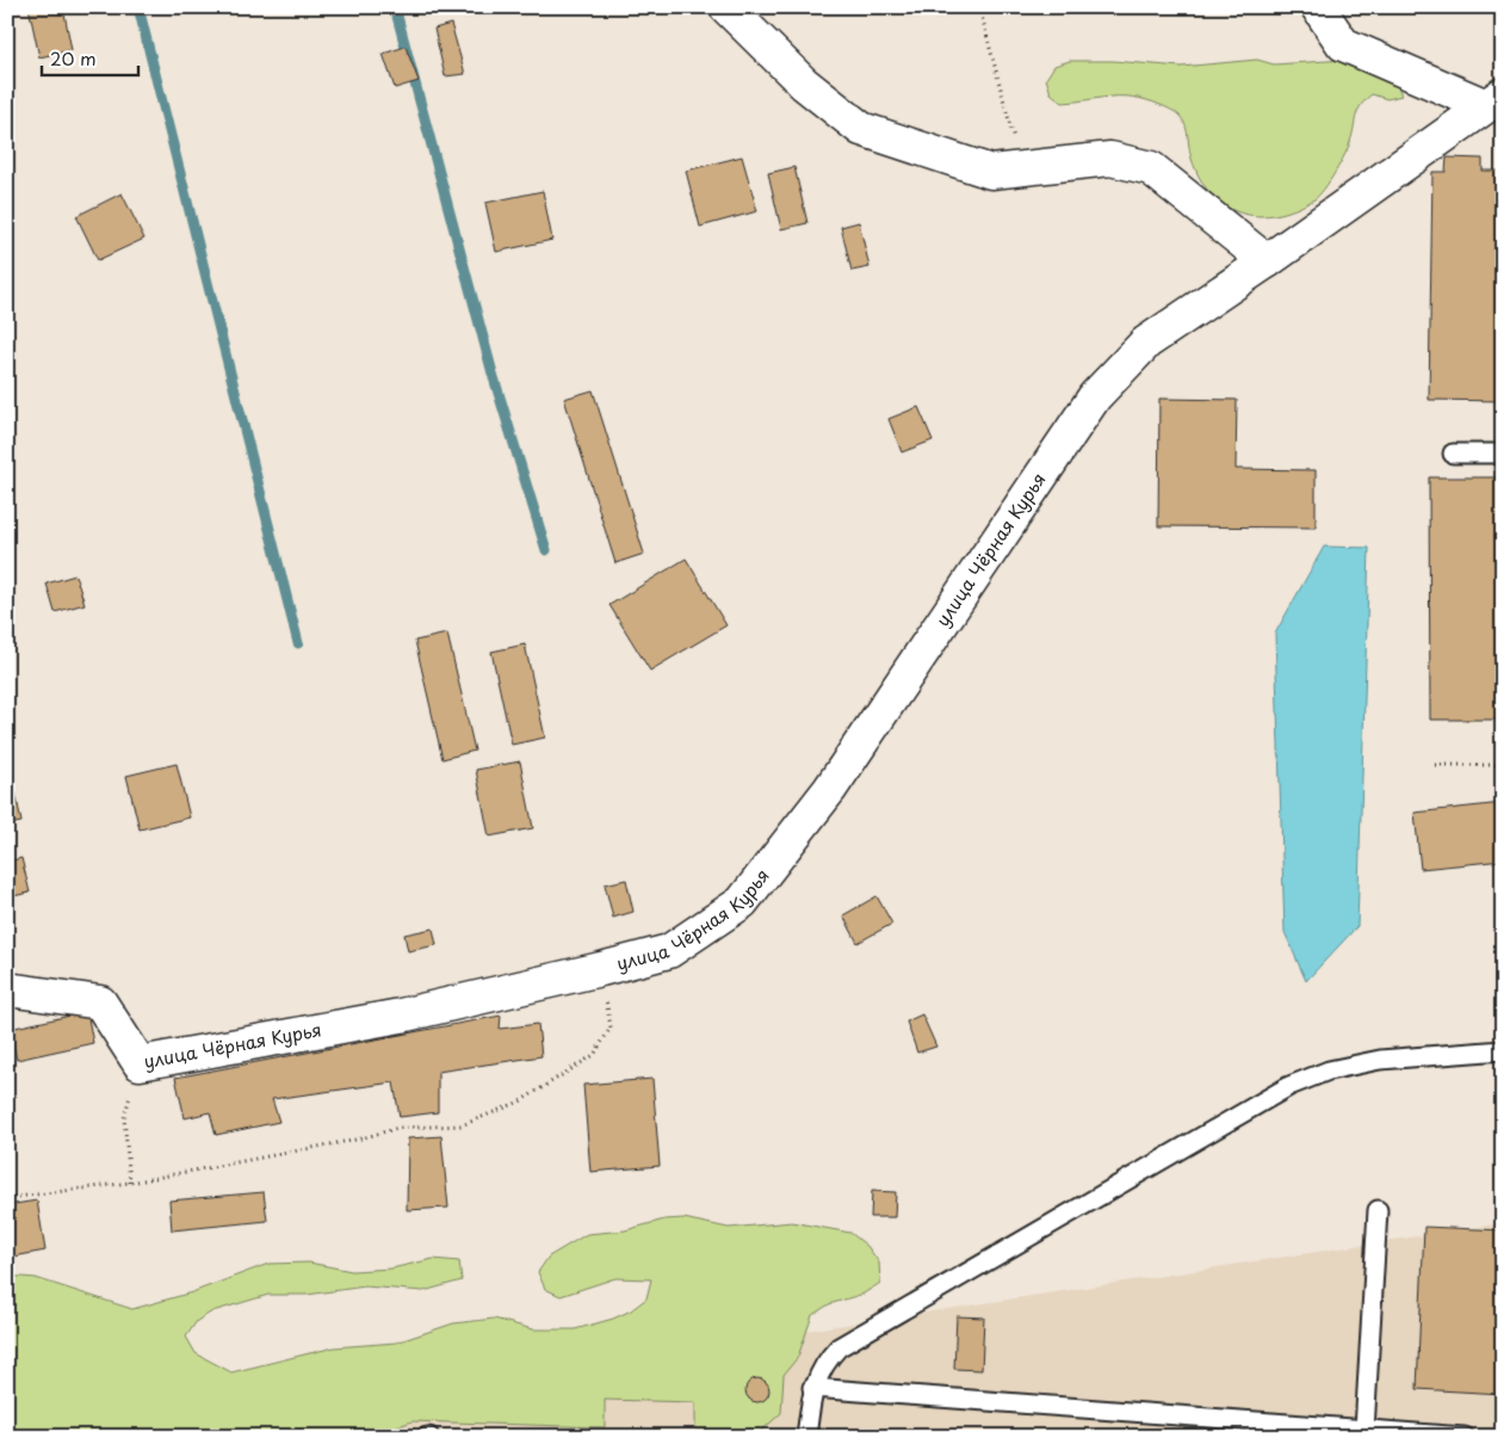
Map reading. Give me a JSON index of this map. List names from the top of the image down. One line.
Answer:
{"streets":{"street":["улица Чёрная Курья"]},"scale_bar":"20 m"}
